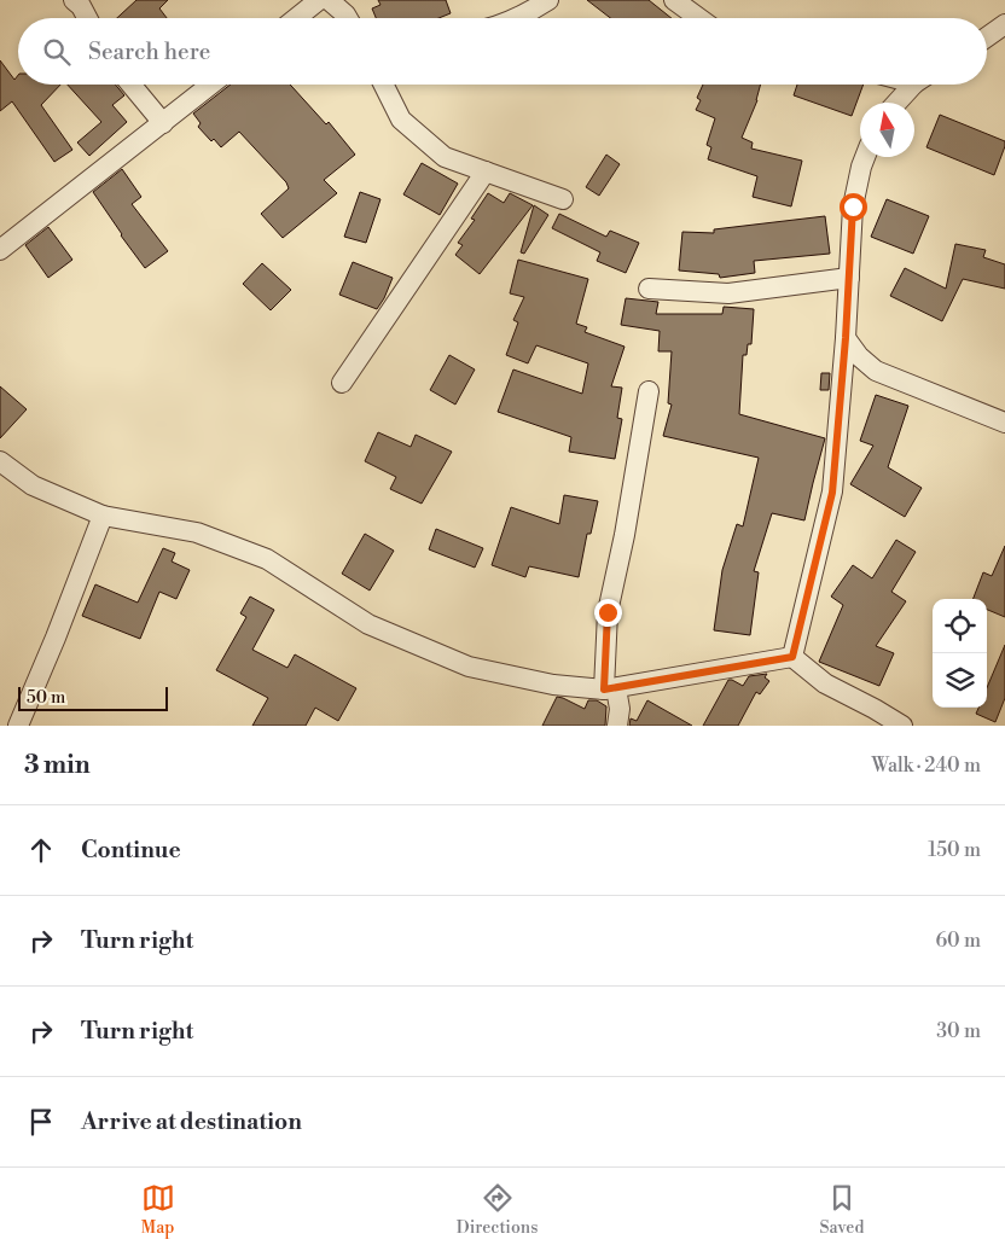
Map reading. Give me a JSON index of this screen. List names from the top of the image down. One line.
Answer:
{"scale_bar":"50 m","north":"top","page":{"search":"Search here","scale":"50 m","heading":["3 min","Walk · 240 m"],"list":[["Continue","150 m"],["Turn right","60 m"],["Turn right","30 m"],"Arrive at destination"],"nav":["Map","Directions","Saved"]}}
